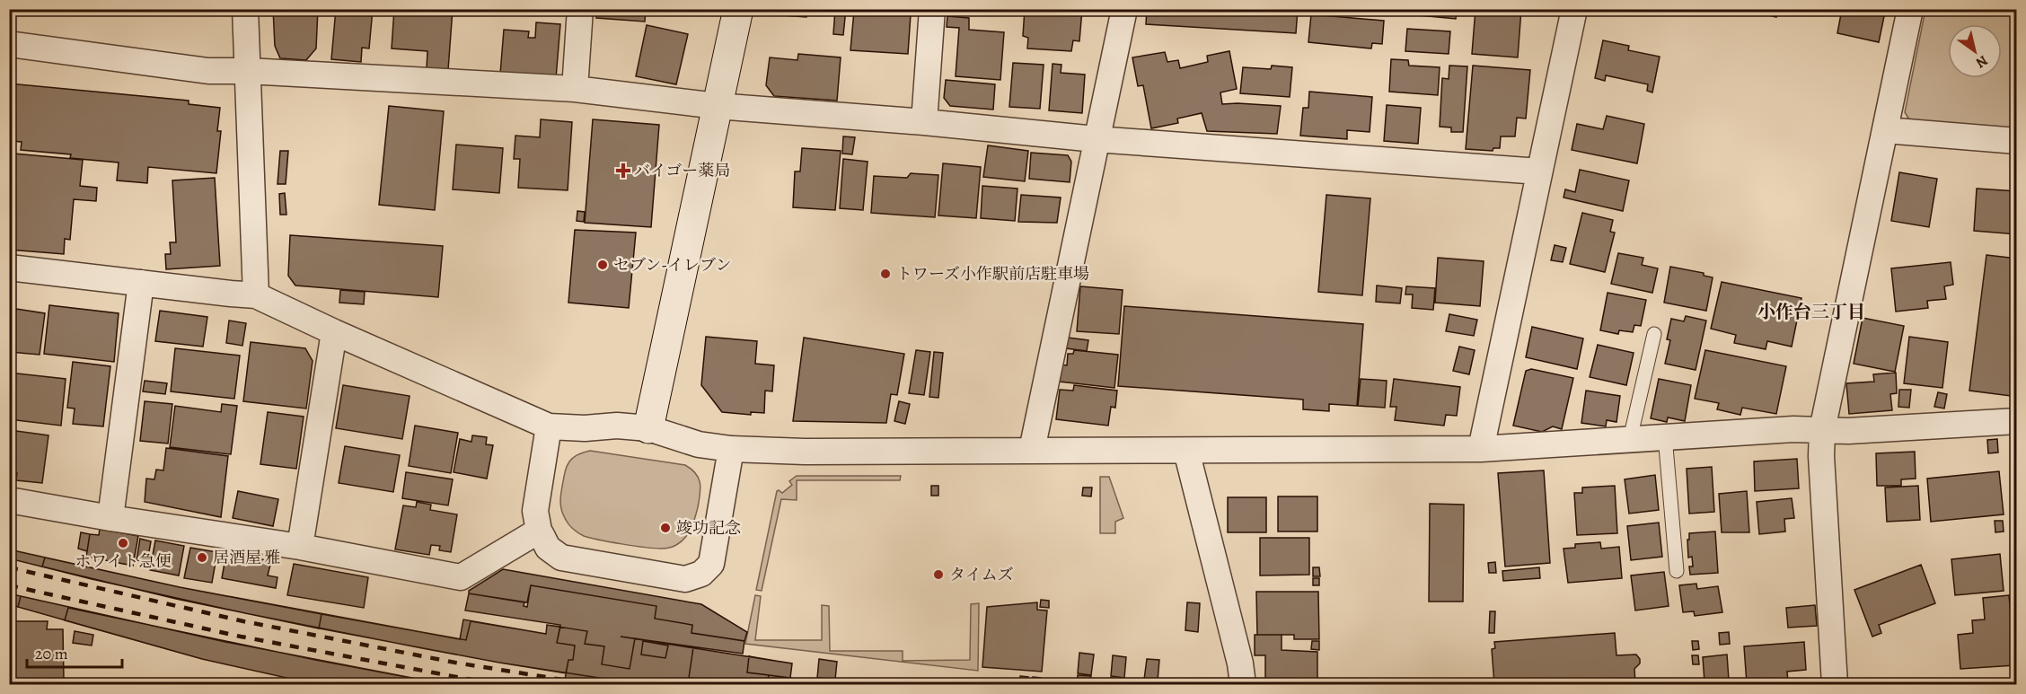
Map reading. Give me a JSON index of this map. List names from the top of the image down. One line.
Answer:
{"districts":["小作台三丁目"],"places":{"health":["バイゴー薬局"],"other":["セブン-イレブン","トワーズ小作駅前店駐車場","竣功記念","ホワイト急便","居酒屋 雅","タイムズ"]},"scale_bar":"20 m","north":"bottom right"}
